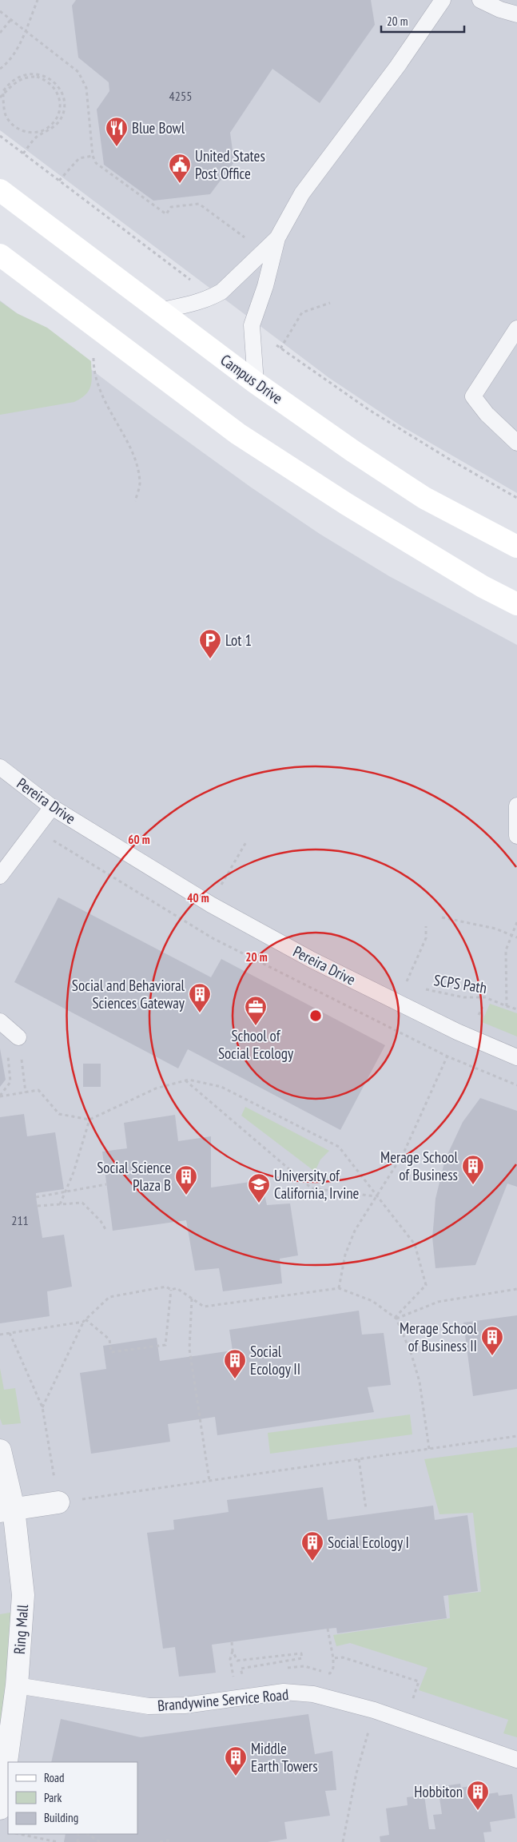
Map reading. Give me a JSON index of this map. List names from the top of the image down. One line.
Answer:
{"streets":{"main road":["Campus Drive"],"street":["Ring Mall"],"lane":["Pereira Drive","Brandywine Service Road"],"path":["SCPS Path"]},"crossings":[["Ring Mall","Brandywine Service Road"]],"places":{"restaurant":["Blue Bowl"],"public building":["United States Post Office"],"parking":["Lot 1"],"building":["Social and Behavioral Sciences Gateway","Merage School of Business","Social Science Plaza B","Merage School of Business II","Social Ecology II","Social Ecology I","Middle Earth Towers","Hobbiton"],"office":["School of Social Ecology"],"school or university":["University of California, Irvine"]},"house_numbers":["4255","211"],"legend":["Road","Park","Building"],"scale_bar":"20 m","rings":["60 m","40 m","20 m"]}
